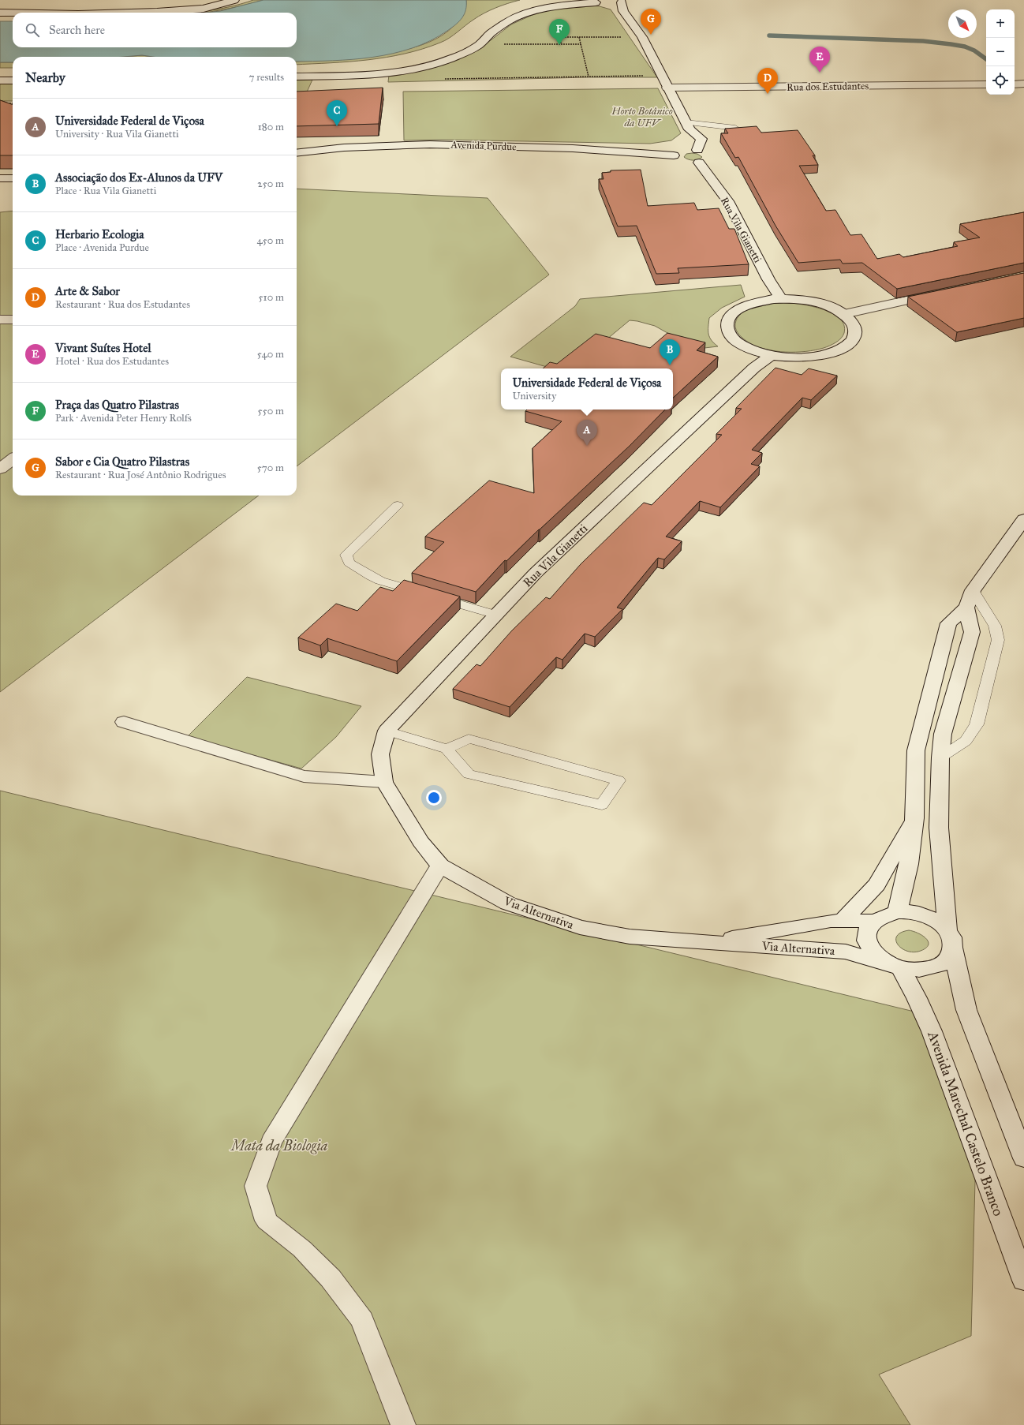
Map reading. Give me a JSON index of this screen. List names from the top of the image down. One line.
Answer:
{"streets":{"street":["Rua dos Estudantes","Avenida Purdue","Rua Vila Gianetti","Via Alternativa","Avenida Marechal Castelo Branco"]},"crossings":[["Rua Vila Gianetti","Via Alternativa"],["Via Alternativa","Avenida Marechal Castelo Branco"]],"parks":["Horto Botânico da UFV","Mata da Biologia"],"north":"bottom right","page":{"pins":["G","F","E","D","C","B","A"],"map_buttons":["+","−"],"search":"Search here","heading":["Nearby","7 results"],"list":[{"mark":"A","name":"Universidade Federal de Viçosa","note":"University · Rua Vila Gianetti","value":"180 m"},{"mark":"B","name":"Associação dos Ex-Alunos da UFV","note":"Place · Rua Vila Gianetti","value":"250 m"},{"mark":"C","name":"Herbario Ecologia","note":"Place · Avenida Purdue","value":"450 m"},{"mark":"D","name":"Arte & Sabor","note":"Restaurant · Rua dos Estudantes","value":"510 m"},{"mark":"E","name":"Vivant Suítes Hotel","note":"Hotel · Rua dos Estudantes","value":"540 m"},{"mark":"F","name":"Praça das Quatro Pilastras","note":"Park · Avenida Peter Henry Rolfs","value":"550 m"},{"mark":"G","name":"Sabor e Cia Quatro Pilastras","note":"Restaurant · Rua José Antônio Rodrigues","value":"570 m"}],"popup":["Universidade Federal de Viçosa","University"]}}
